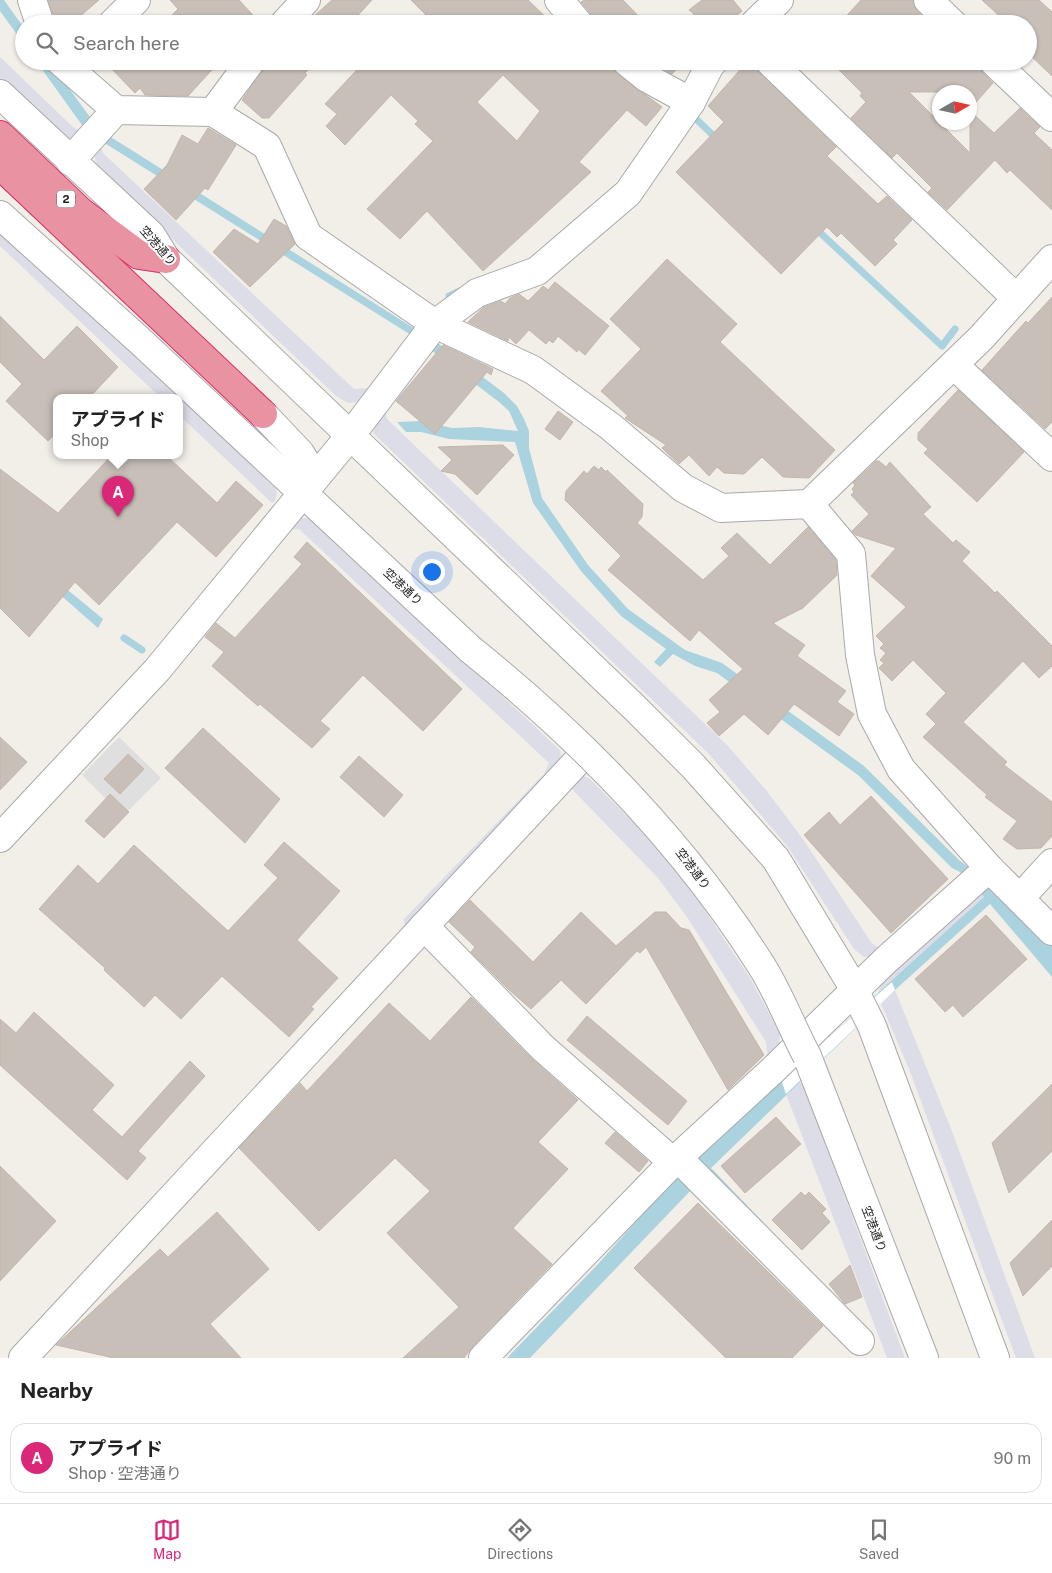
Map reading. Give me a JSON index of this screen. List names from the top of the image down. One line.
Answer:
{"streets":{"highway":["2"],"street":["空港通り"]},"crossings":[["2","空港通り"]],"north":"right","page":{"search":"Search here","popup":["アプライド","Shop"],"pins":"A","heading":"Nearby","list":[{"mark":"A","name":"アプライド","note":"Shop · 空港通り","value":"90 m"}],"nav":["Map","Directions","Saved"]}}
